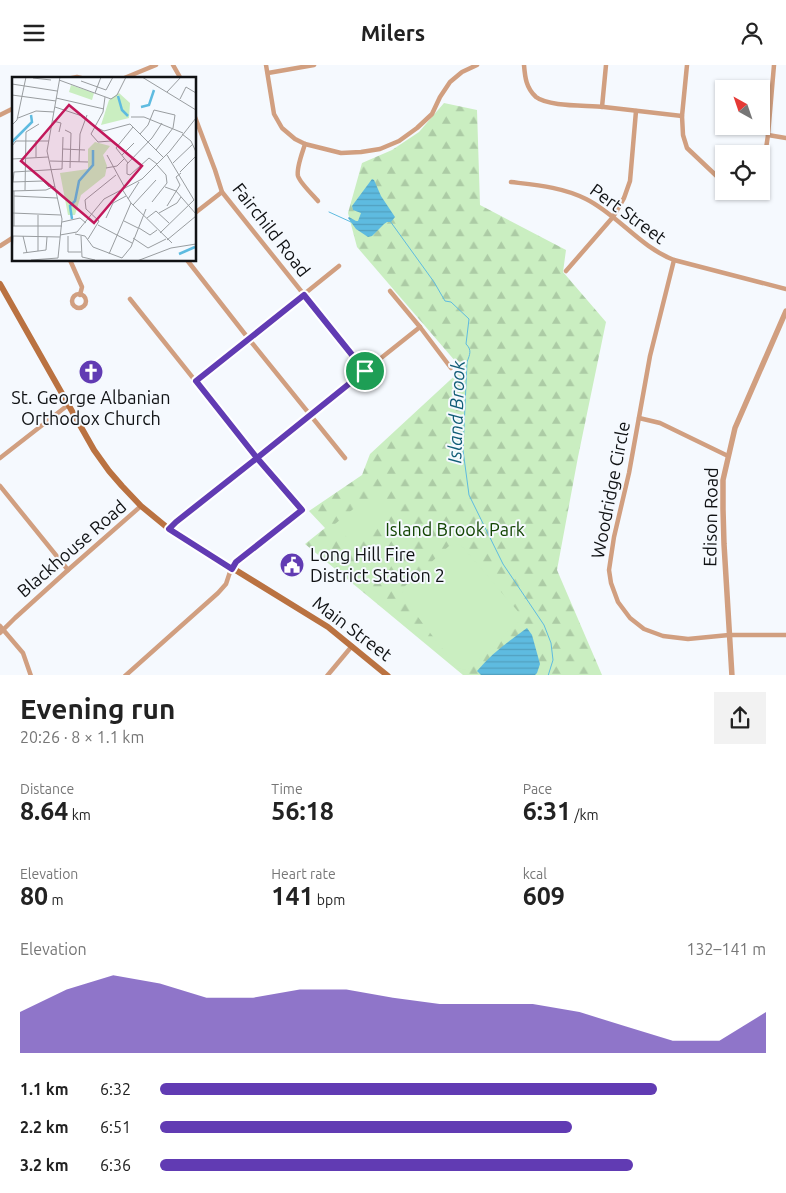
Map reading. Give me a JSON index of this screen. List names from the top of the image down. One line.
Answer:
{"streets":{"main road":["Main Street"],"street":["Pert Street","Fairchild Road","Woodridge Circle","Edison Road","Blackhouse Road"]},"crossings":[["Pert Street","Woodridge Circle"],["Woodridge Circle","Edison Road"],["Blackhouse Road","Main Street"]],"water":["Island Brook"],"parks":["Island Brook Park"],"places":{"church":["St. George Albanian Orthodox Church"],"public building":["Long Hill Fire District Station 2"]},"north":"top left","page":{"header":"Milers","heading":["Evening run","20:26 · 8 × 1.1 km"],"stats":[["Distance","8.64 km"],["Time","56:18"],["Pace","6:31 /km"],["Elevation","80 m"],["Heart rate","141 bpm"],["kcal","609"]],"chart":["Elevation","132–141 m"],"list":[{"name":"1.1 km","note":"6:32"},{"name":"2.2 km","note":"6:51"},{"name":"3.2 km","note":"6:36"}]}}
